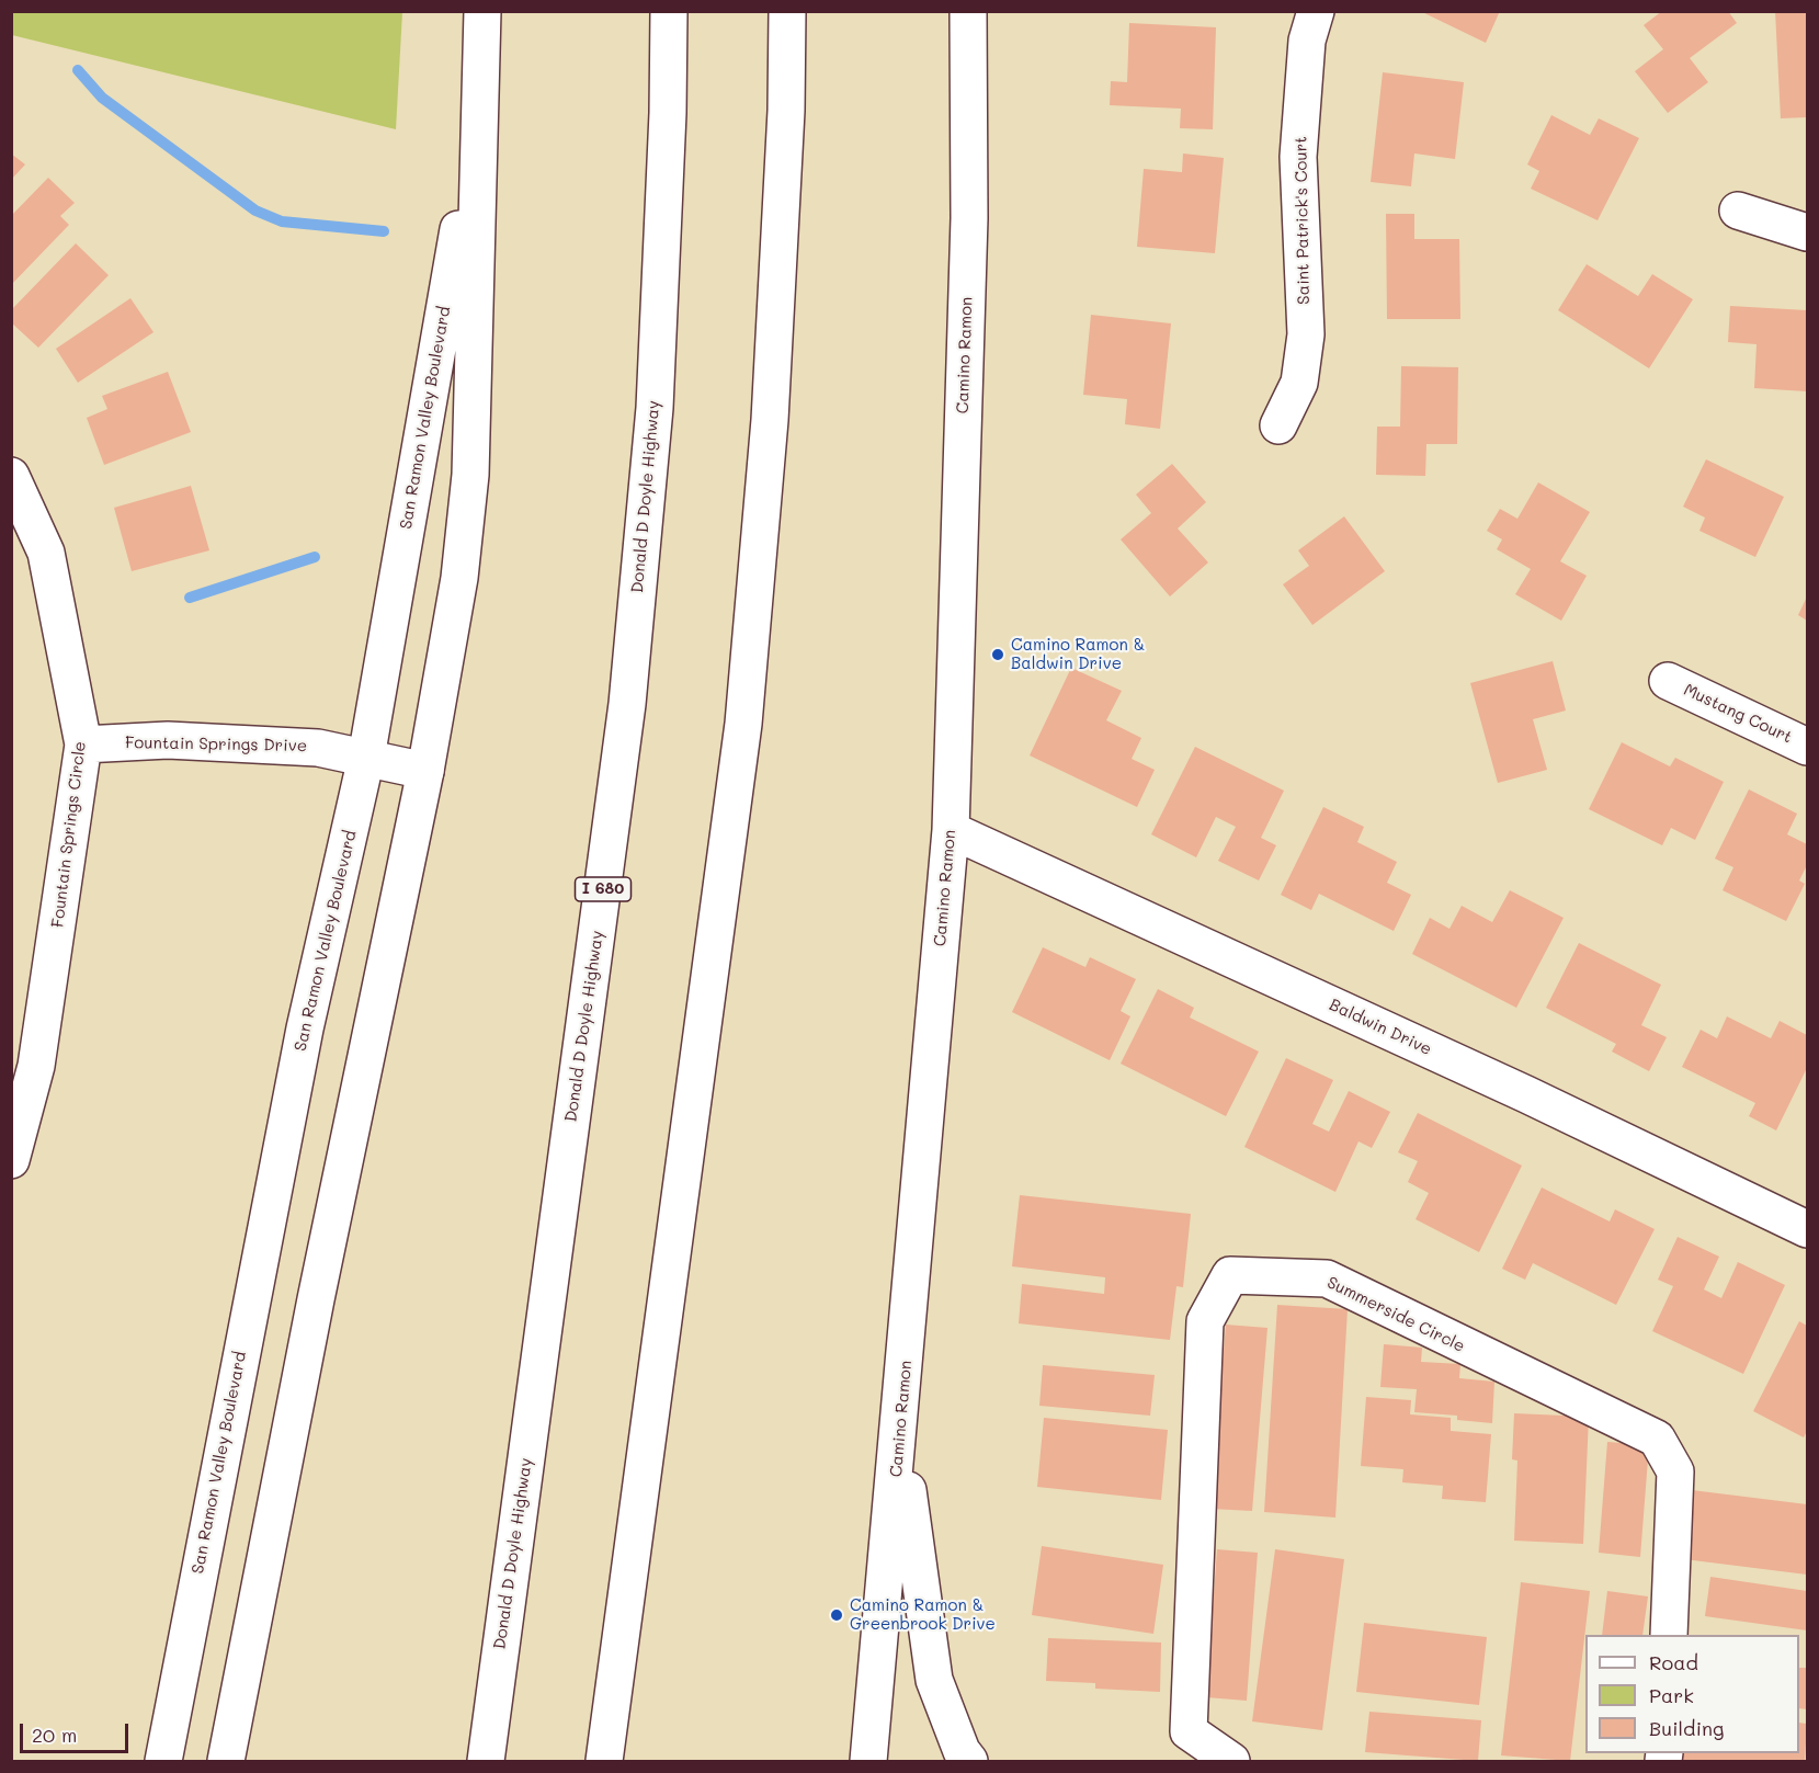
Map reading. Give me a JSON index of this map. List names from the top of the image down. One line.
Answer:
{"streets":{"main road":["Saint Patrick's Court","Camino Ramon","San Ramon Valley Boulevard","Donald D Doyle Highway","Mustang Court","Fountain Springs Drive","Fountain Springs Circle","I 680","Baldwin Drive","Summerside Circle"]},"crossings":[["Camino Ramon","Baldwin Drive"],["San Ramon Valley Boulevard","Fountain Springs Drive"],["Fountain Springs Drive","Fountain Springs Circle"]],"places":["Camino Ramon & Baldwin Drive","Camino Ramon & Greenbrook Drive"],"legend":["Road","Park","Building"],"scale_bar":"20 m"}
